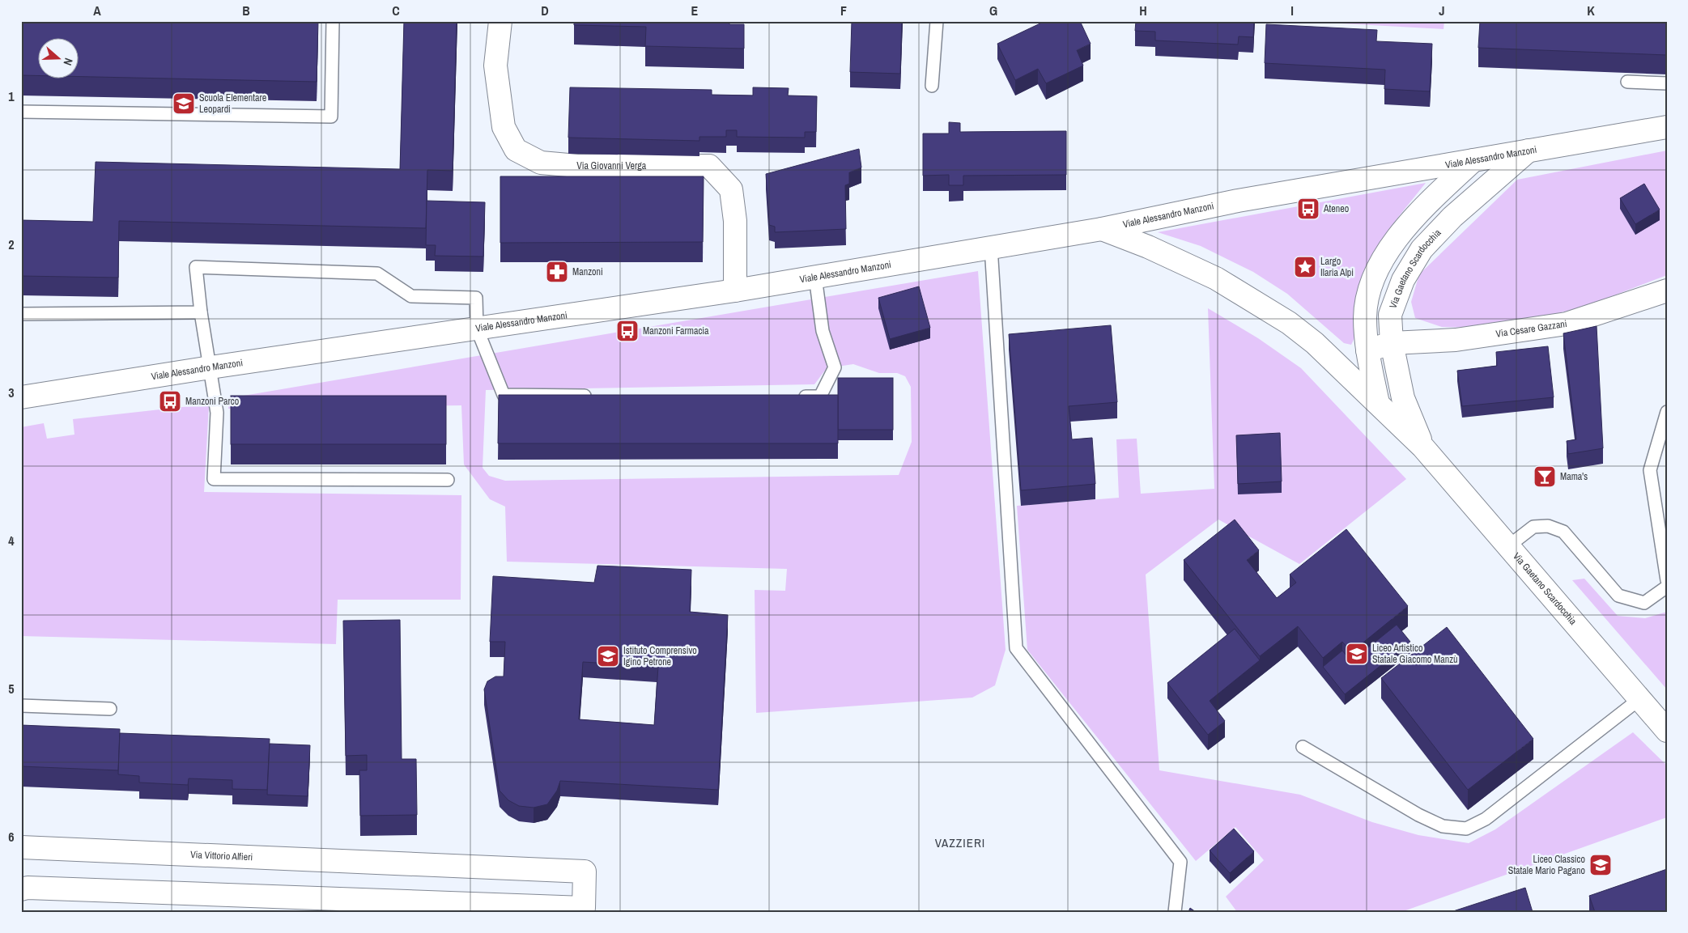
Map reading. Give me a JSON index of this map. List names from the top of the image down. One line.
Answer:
{"streets":{"street":["Viale Alessandro Manzoni","Via Giovanni Verga","Via Gaetano Scardocchia","Via Cesare Gazzani","Via Vittorio Alfieri"]},"crossings":[["Viale Alessandro Manzoni","Via Giovanni Verga"],["Viale Alessandro Manzoni","Via Gaetano Scardocchia"],["Via Gaetano Scardocchia","Via Cesare Gazzani"]],"districts":["VAZZIERI"],"places":{"school or university":["Scuola Elementare Leopardi","Liceo Artistico Statale Giacomo Manzù","Istituto Comprensivo Igino Petrone","Liceo Classico Statale Mario Pagano"],"bus stop":["Ateneo","Manzoni Farmacia","Manzoni Parco"],"place":["Largo Ilaria Alpi"],"pharmacy":["Manzoni"],"bar":["Mama's"]},"north":"right","grid":{"columns":["A","B","C","D","E","F","G","H","I","J","K"],"rows":["1","2","3","4","5","6"]}}
